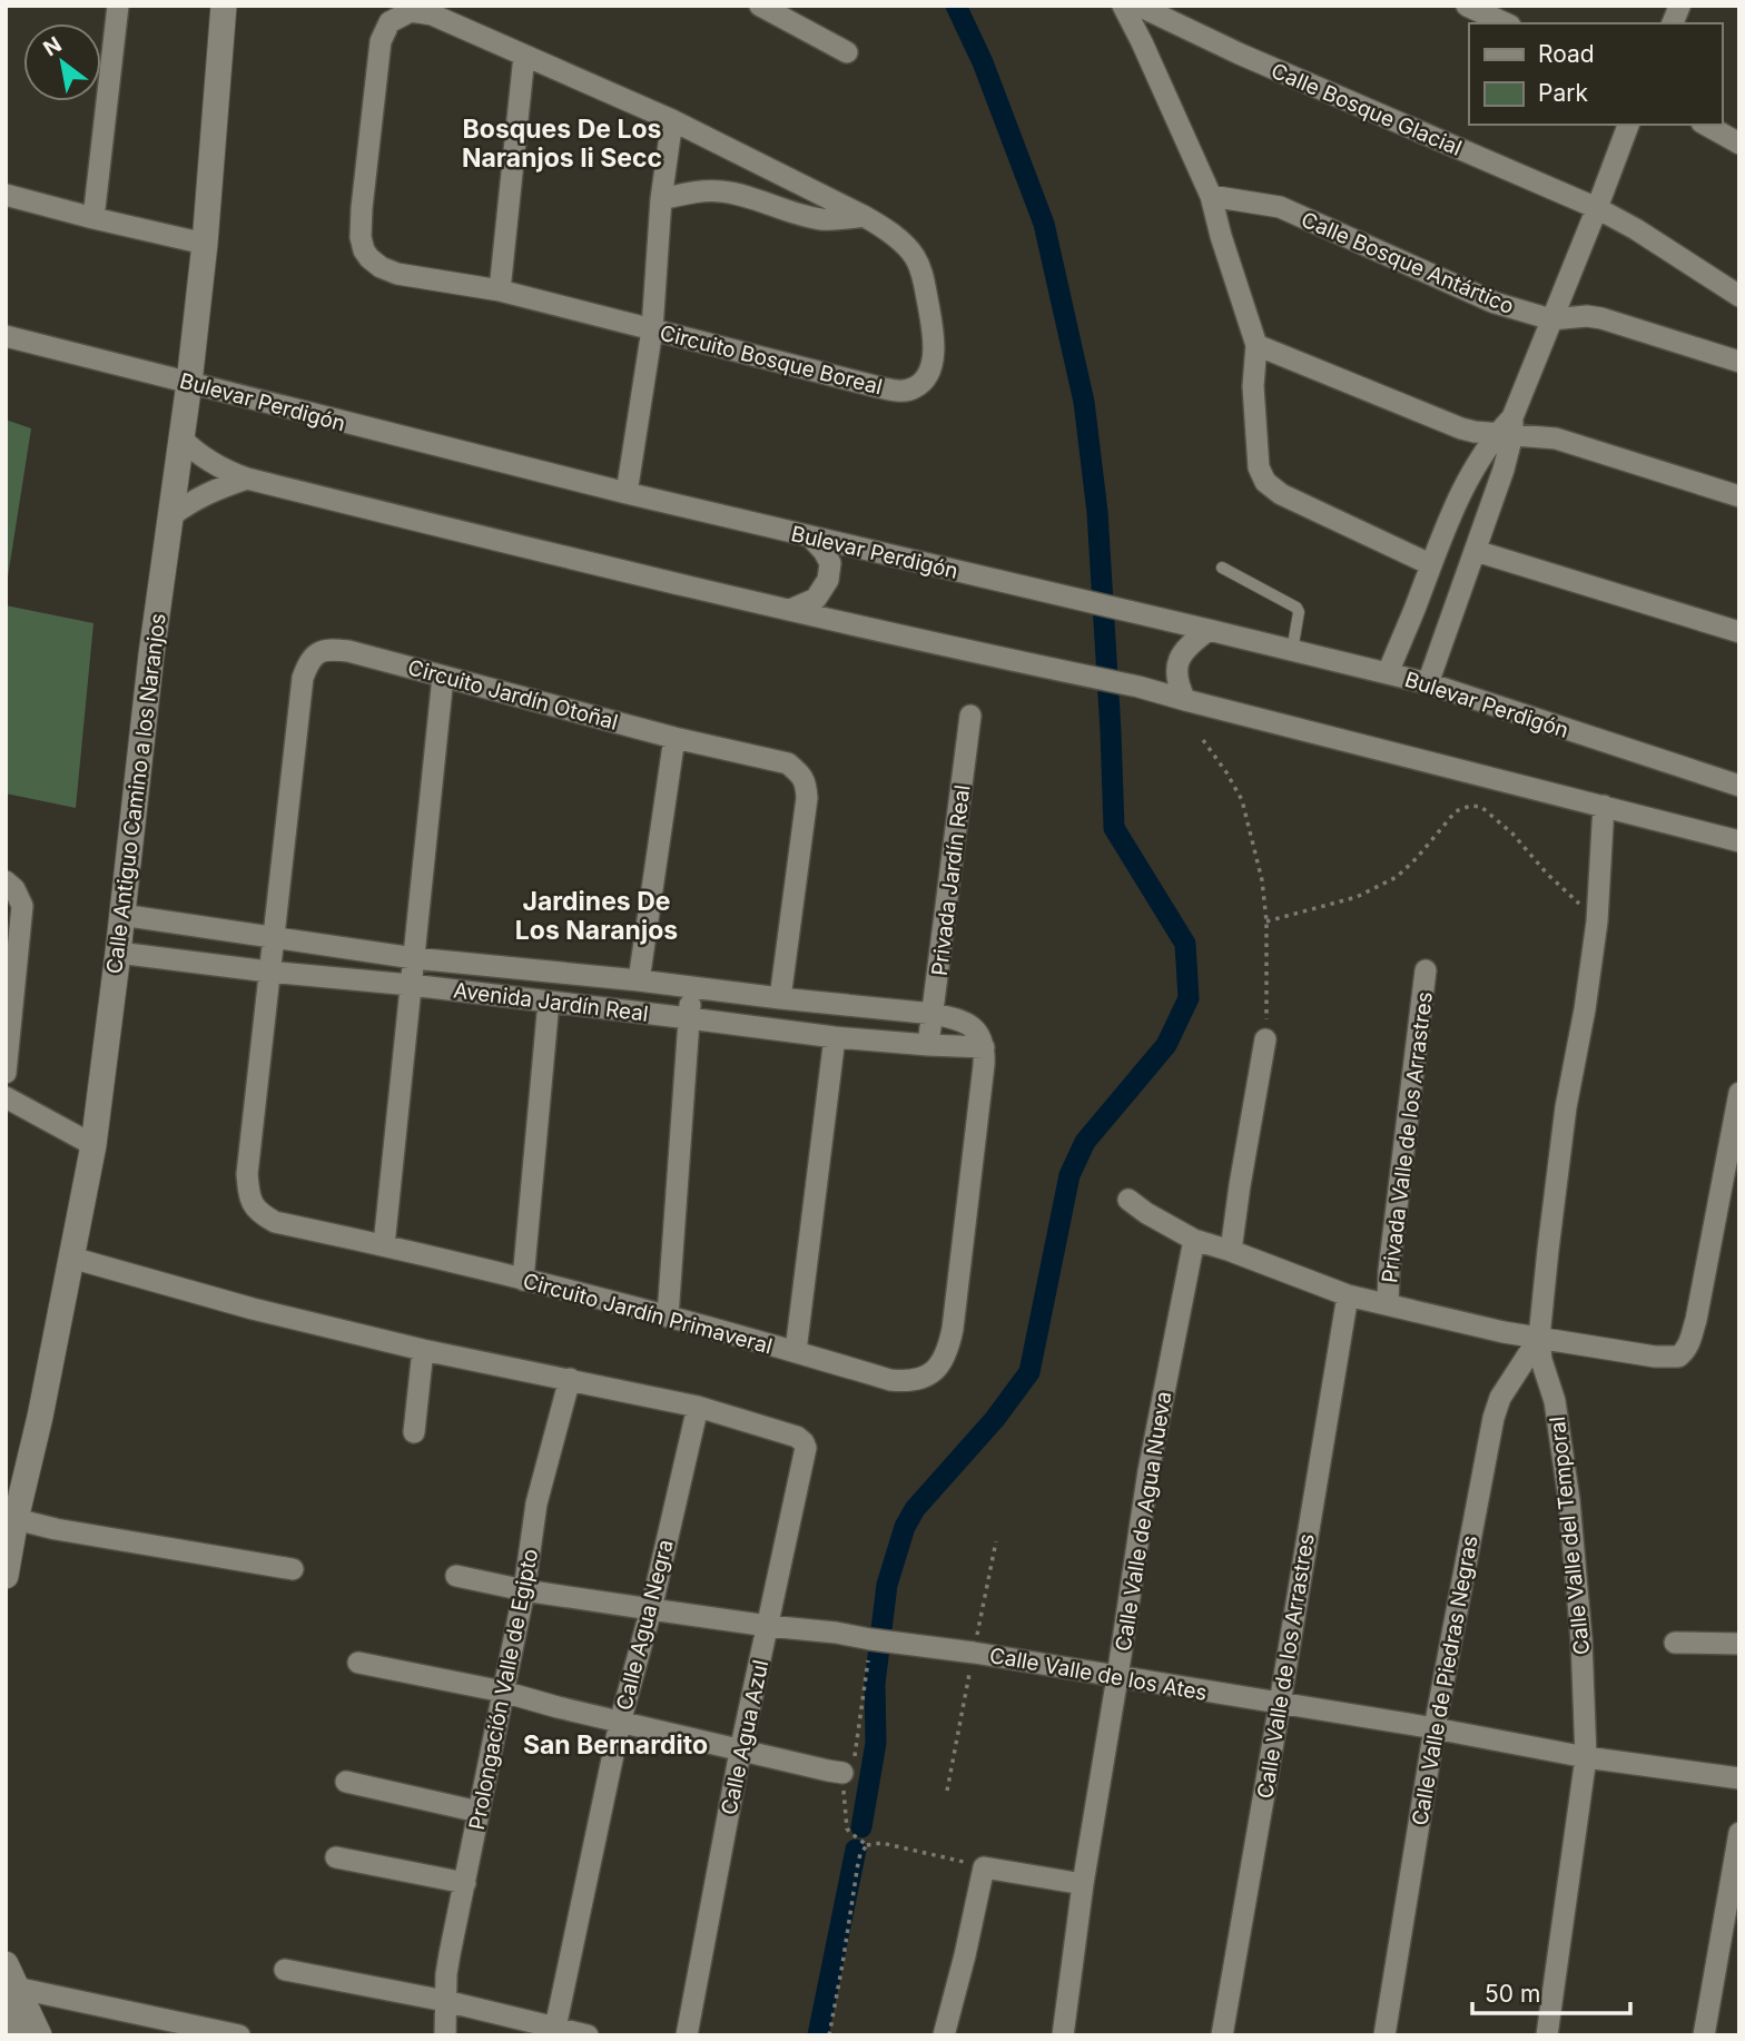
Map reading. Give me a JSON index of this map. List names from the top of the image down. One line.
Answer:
{"streets":{"street":["Calle Bosque Glacial","Calle Bosque Antártico","Circuito Bosque Boreal","Bulevar Perdigón","Circuito Jardín Otoñal","Calle Antiguo Camino a los Naranjos","Privada Jardín Real","Avenida Jardín Real","Privada Valle de los Arrastres","Circuito Jardín Primaveral","Calle Valle de Agua Nueva","Calle Valle del Temporal","Calle Agua Negra","Calle Valle de los Arrastres","Calle Valle de los Ates","Calle Valle de Piedras Negras","Prolongación Valle de Egipto","Calle Agua Azul"]},"crossings":[["Bulevar Perdigón","Calle Antiguo Camino a los Naranjos"],["Circuito Jardín Otoñal","Avenida Jardín Real"],["Circuito Jardín Otoñal","Circuito Jardín Primaveral"],["Calle Antiguo Camino a los Naranjos","Avenida Jardín Real"],["Privada Jardín Real","Avenida Jardín Real"],["Avenida Jardín Real","Circuito Jardín Primaveral"],["Calle Valle de Agua Nueva","Calle Valle de los Ates"],["Calle Valle del Temporal","Calle Valle de los Ates"],["Calle Valle del Temporal","Calle Valle de Piedras Negras"],["Calle Agua Negra","Calle Valle de los Ates"],["Calle Agua Negra","Calle Agua Azul"],["Calle Valle de los Arrastres","Calle Valle de los Ates"],["Calle Valle de los Ates","Calle Valle de Piedras Negras"],["Calle Valle de los Ates","Prolongación Valle de Egipto"],["Calle Valle de los Ates","Calle Agua Azul"]],"districts":["Bosques De Los Naranjos Ii Secc","Jardines De Los Naranjos","San Bernardito"],"legend":["Road","Park"],"scale_bar":"50 m","north":"top left"}
